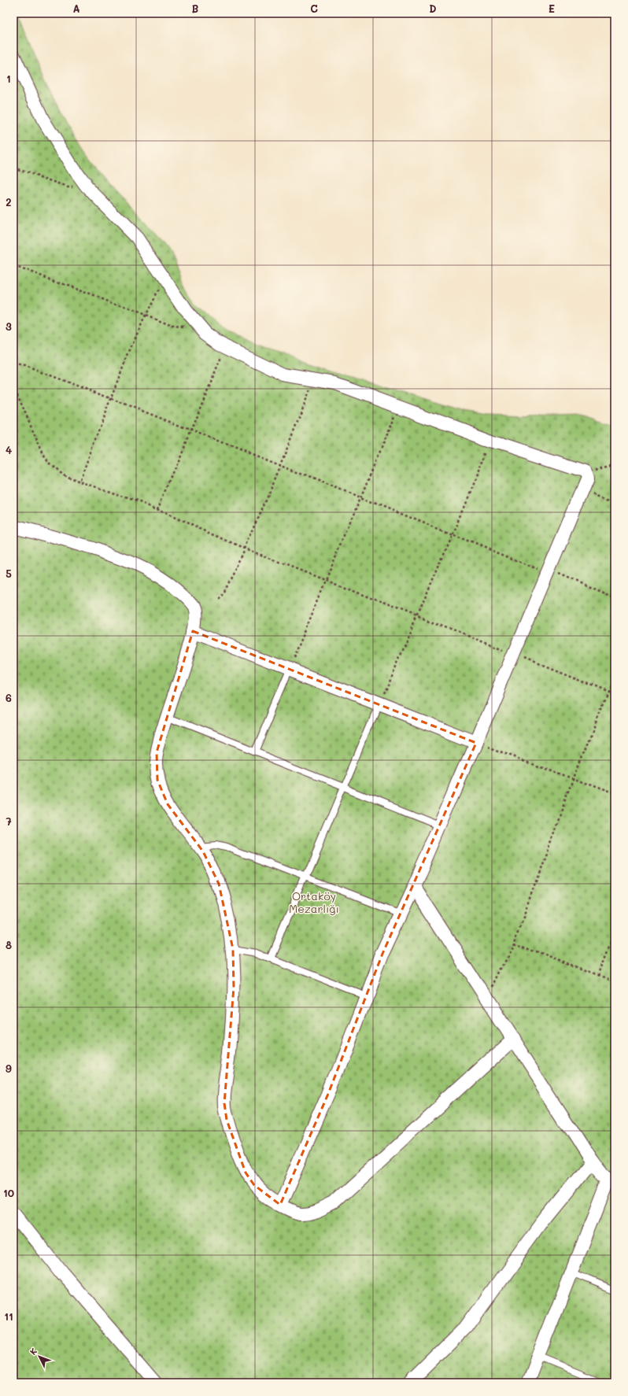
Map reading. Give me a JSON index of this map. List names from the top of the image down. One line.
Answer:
{"parks":["Ortaköy Mezarlığı"],"north":"top left","grid":{"columns":["A","B","C","D","E"],"rows":["1","2","3","4","5","6","7","8","9","10","11"]}}
